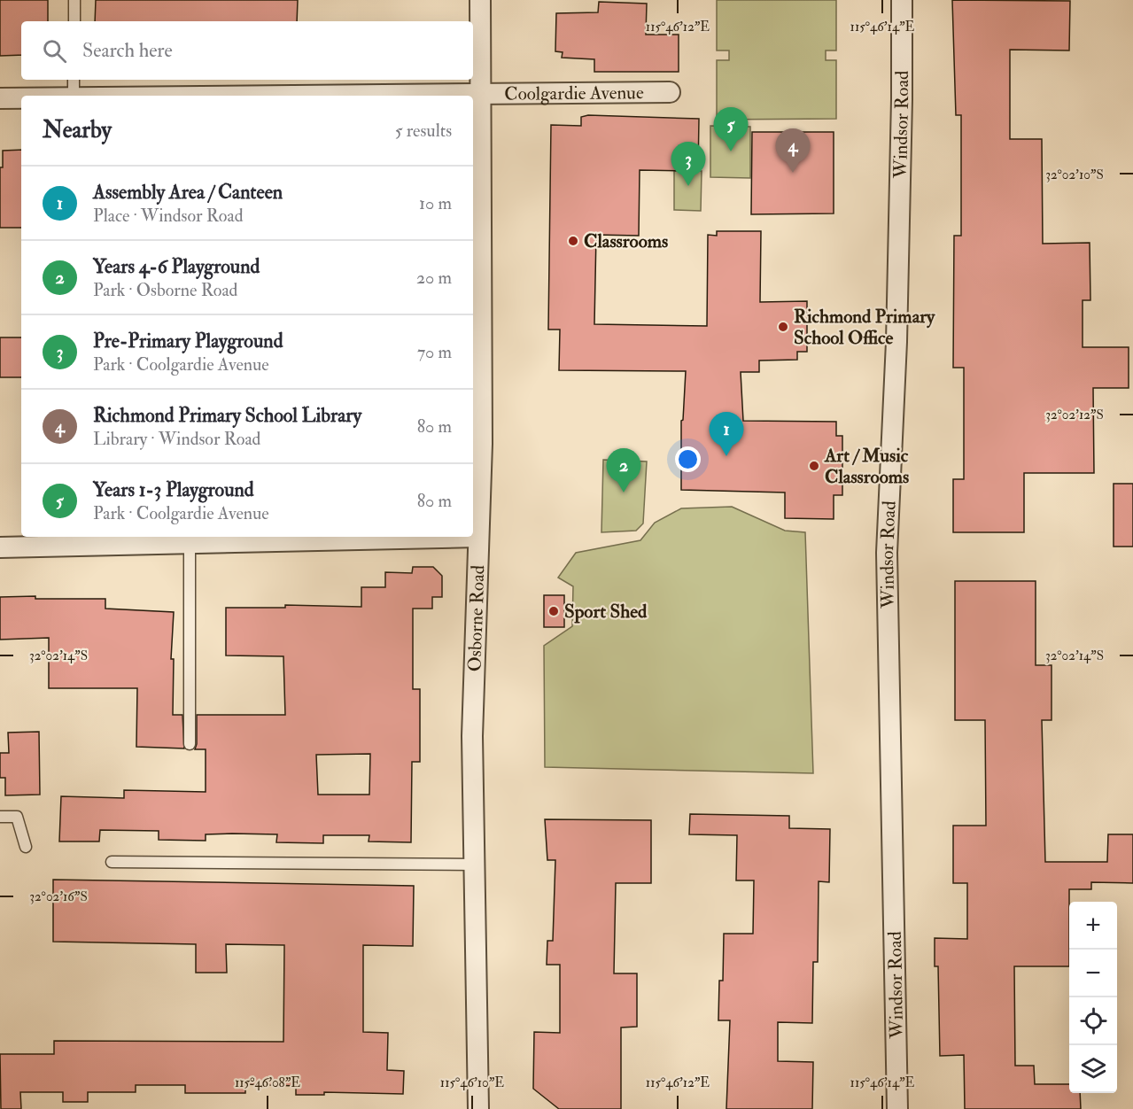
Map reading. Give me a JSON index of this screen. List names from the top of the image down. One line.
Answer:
{"streets":{"street":["Coolgardie Avenue","Windsor Road","Osborne Road"]},"crossings":[["Coolgardie Avenue","Osborne Road"]],"places":["Classrooms","Richmond Primary School Office","Art / Music Classrooms","Sport Shed"],"page":{"search":"Search here","heading":["Nearby","5 results"],"pins":["5","4","3","1","2"],"list":[{"mark":"1","name":"Assembly Area / Canteen","note":"Place · Windsor Road","value":"10 m"},{"mark":"2","name":"Years 4-6 Playground","note":"Park · Osborne Road","value":"20 m"},{"mark":"3","name":"Pre-Primary Playground","note":"Park · Coolgardie Avenue","value":"70 m"},{"mark":"4","name":"Richmond Primary School Library","note":"Library · Windsor Road","value":"80 m"},{"mark":"5","name":"Years 1-3 Playground","note":"Park · Coolgardie Avenue","value":"80 m"}],"map_buttons":["+","−"]},"coordinates":["115°46'12\"E","115°46'14\"E","32°02'10\"S","32°02'12\"S","32°02'14\"S","32°02'16\"S","115°46'08\"E","115°46'10\"E"]}
